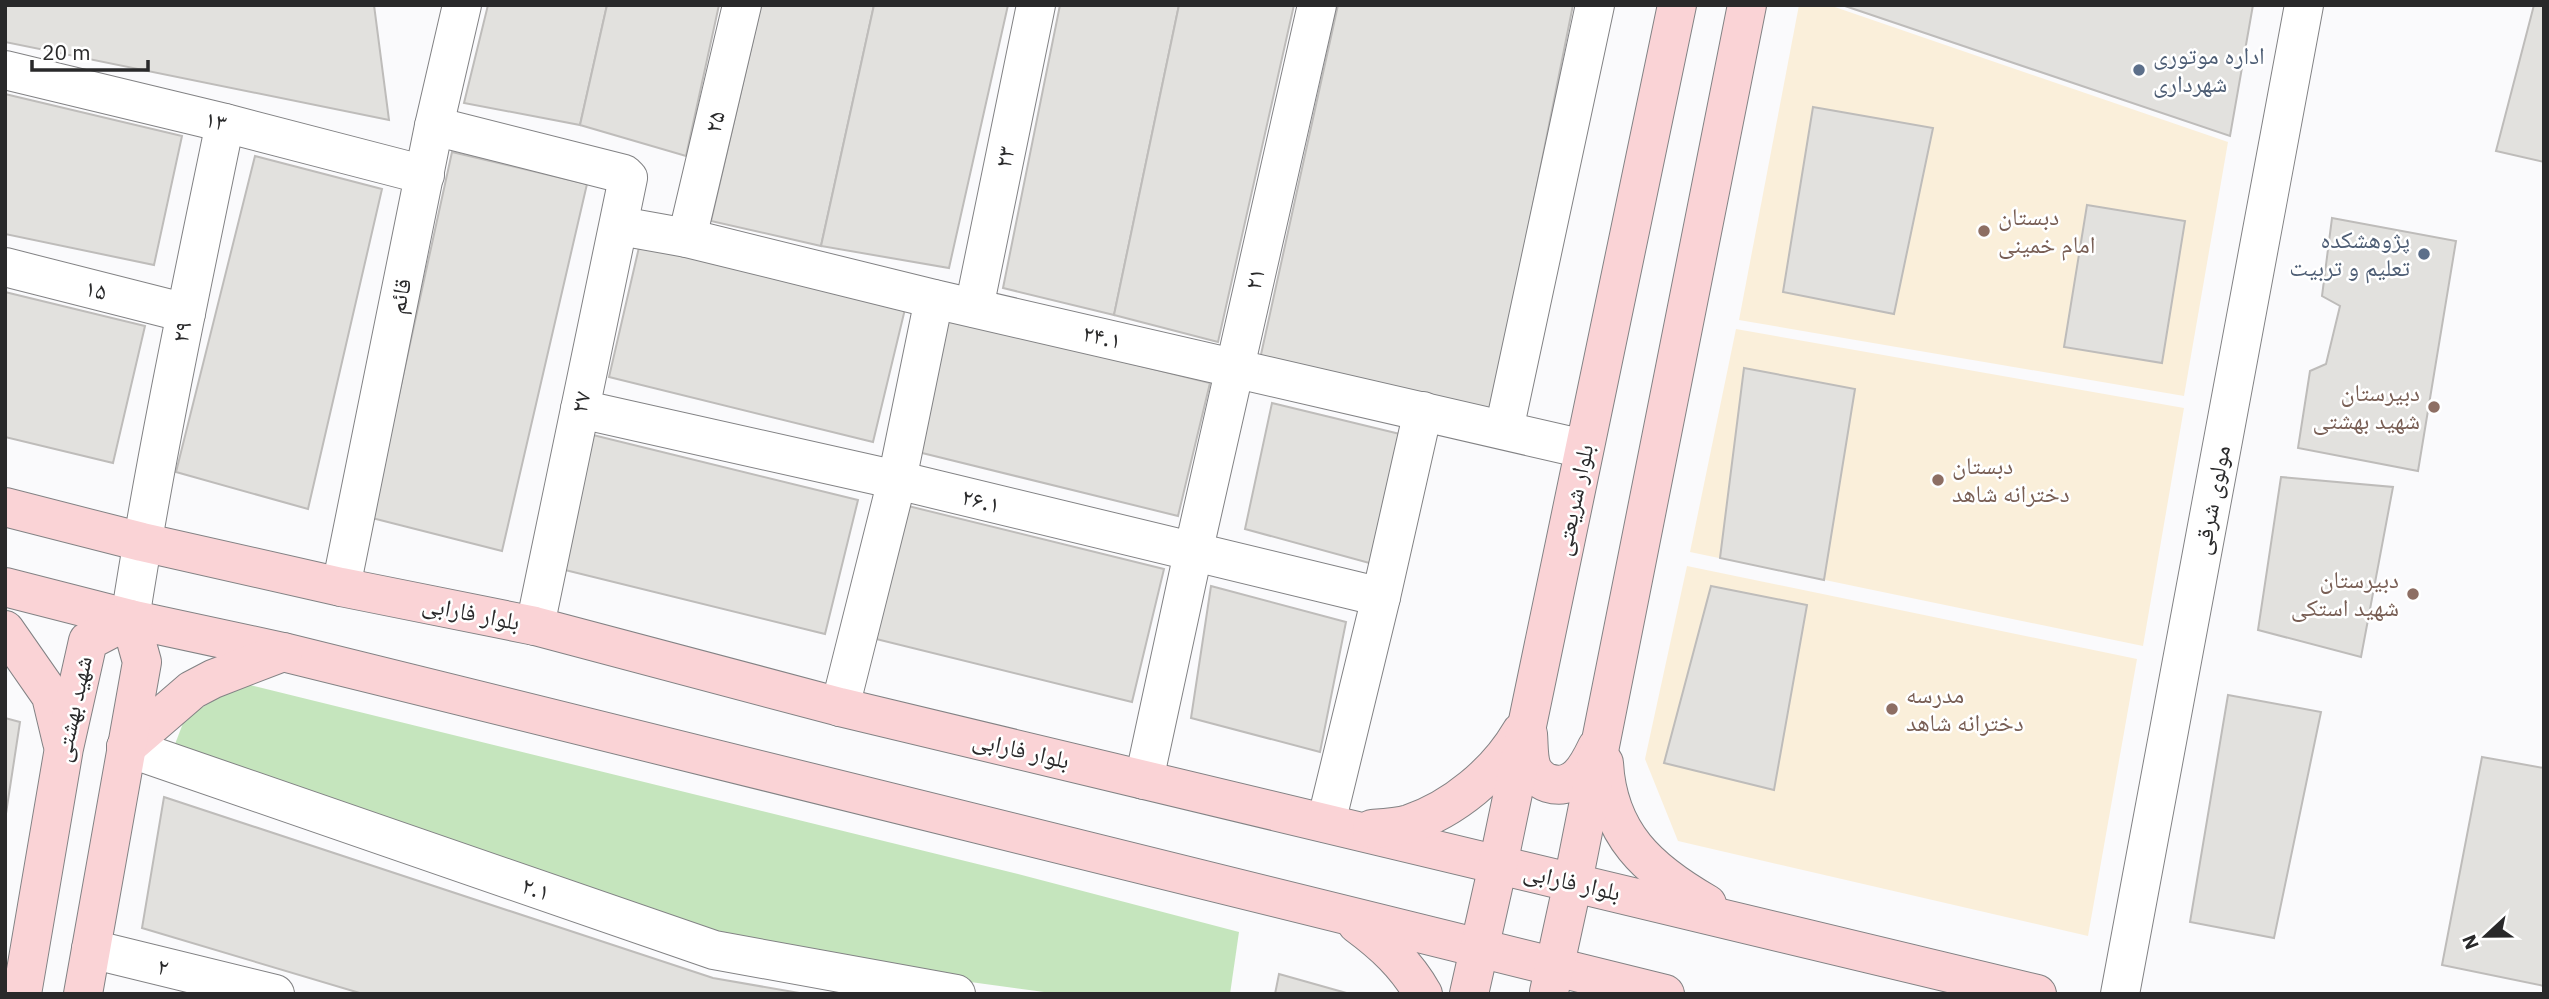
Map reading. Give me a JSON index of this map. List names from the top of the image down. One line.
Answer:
{"streets":{"main road":["بلوار شریعتی","بلوار فارابی","شهید بهشتی"],"street":["۱۳","۲۵","۲۳","۲۱","۱۵","قائم","۲۹","۲۴.۱","۲۷","مولوی شرقی","۲۶.۱","۲.۱","۲"]},"crossings":[["۱۳","قائم"],["۱۳","۲۹"],["۲۵","۲۴.۱"],["۲۳","۲۴.۱"],["۲۱","۲۴.۱"],["۲۱","۲۶.۱"],["۲۱","بلوار فارابی"],["۱۵","۲۹"],["قائم","۲۷"],["قائم","بلوار فارابی"],["۲۹","بلوار فارابی"],["۲۹","شهید بهشتی"],["۲۴.۱","۲۷"],["۲۴.۱","بلوار شریعتی"],["۲۷","۲۶.۱"],["۲۷","بلوار فارابی"],["بلوار شریعتی","بلوار فارابی"]],"places":["اداره موتوری شهرداری","دبستان امام خمینی","پژوهشکده تعلیم و تربیت","دبیرستان شهید بهشتی","دبستان دخترانه شاهد","دبیرستان شهید استکی","مدرسه دخترانه شاهد"],"scale_bar":"20 m","north":"left"}
